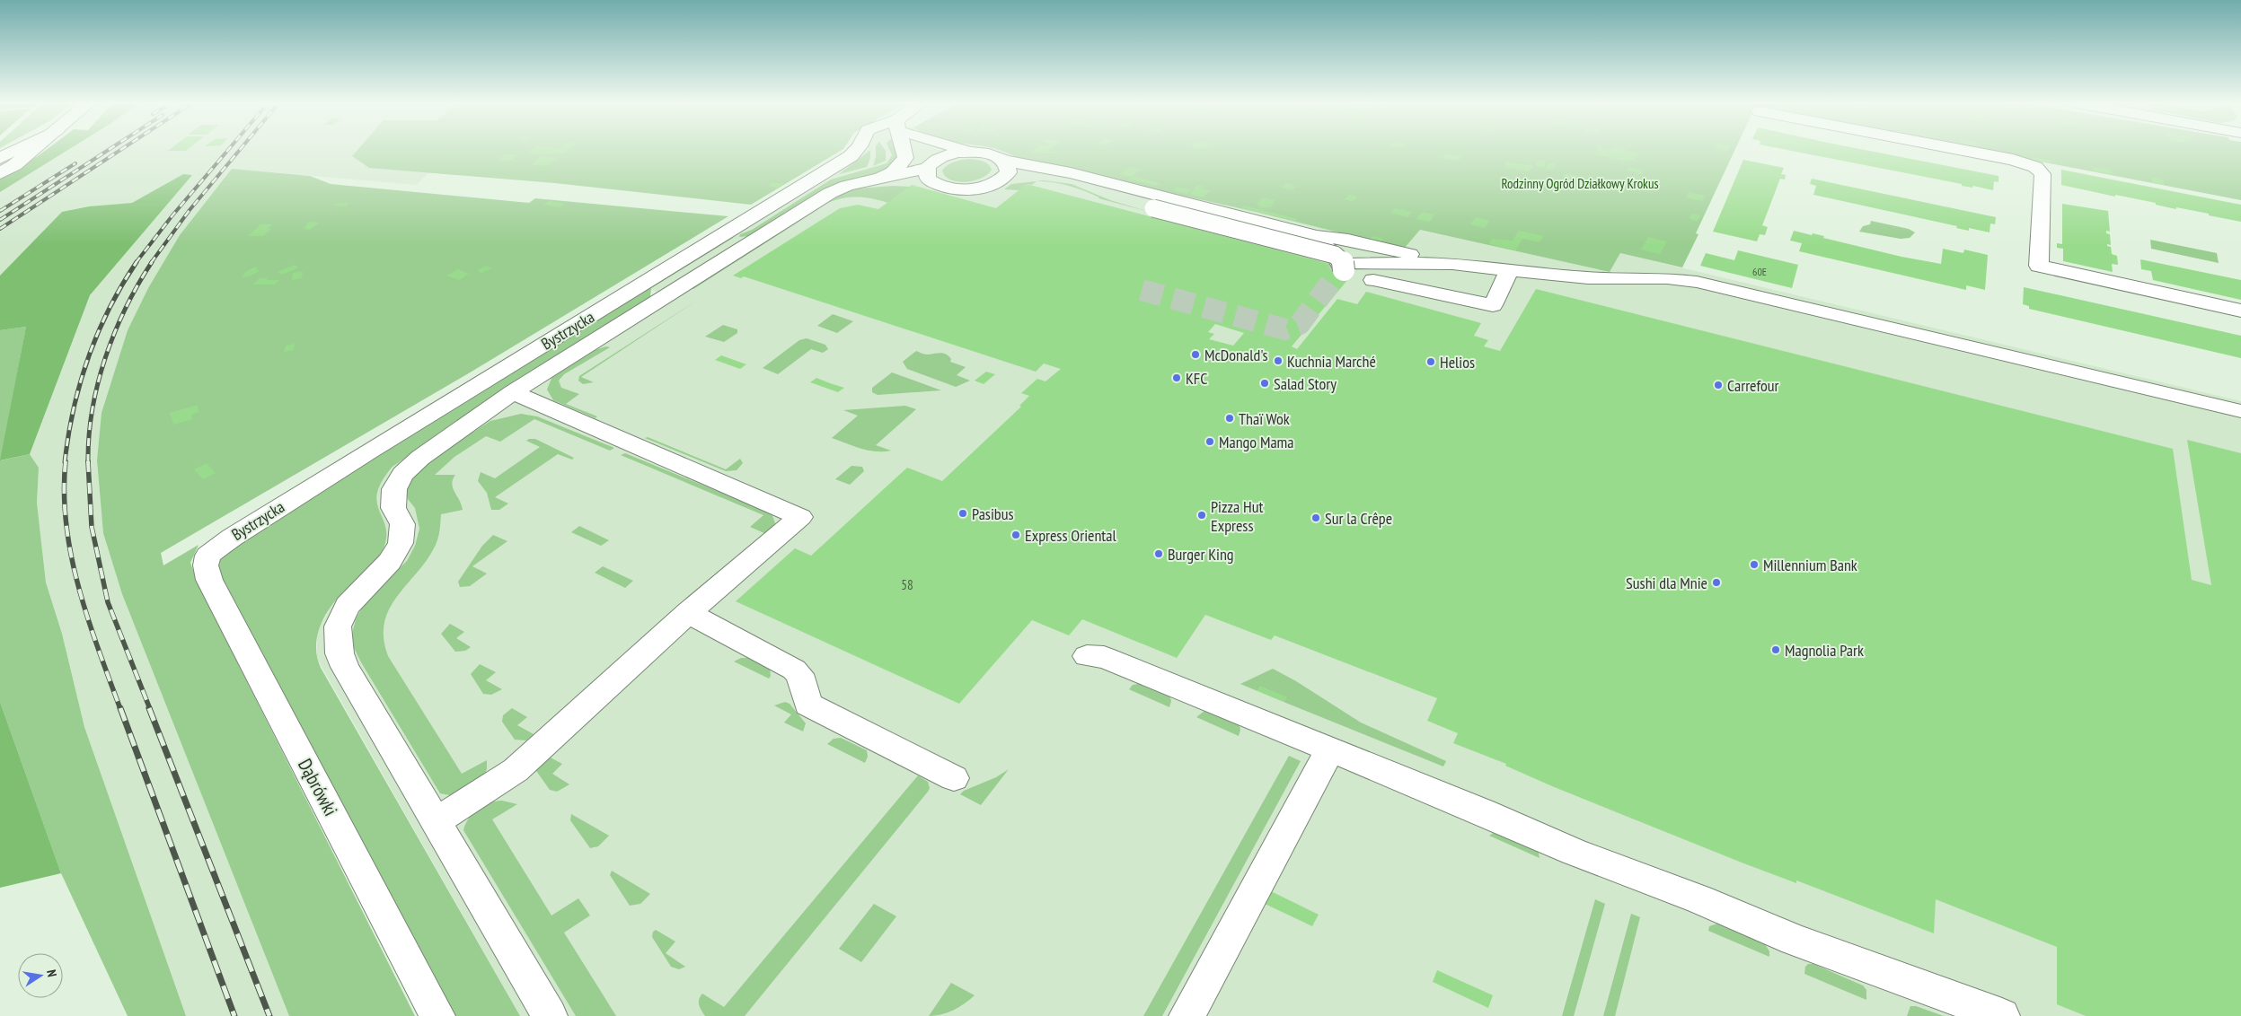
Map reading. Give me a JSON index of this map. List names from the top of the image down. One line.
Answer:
{"streets":{"street":["Bystrzycka","Dąbrówki"]},"crossings":[["Bystrzycka","Dąbrówki"]],"parks":["Rodzinny Ogród Działkowy Krokus"],"places":["McDonald's","Kuchnia Marché","Helios","KFC","Salad Story","Carrefour","Thaï Wok","Mango Mama","Pasibus","Pizza Hut Express","Sur la Crêpe","Express Oriental","Burger King","Millennium Bank","Sushi dla Mnie","Magnolia Park"],"house_numbers":["60E","58"],"north":"right"}
